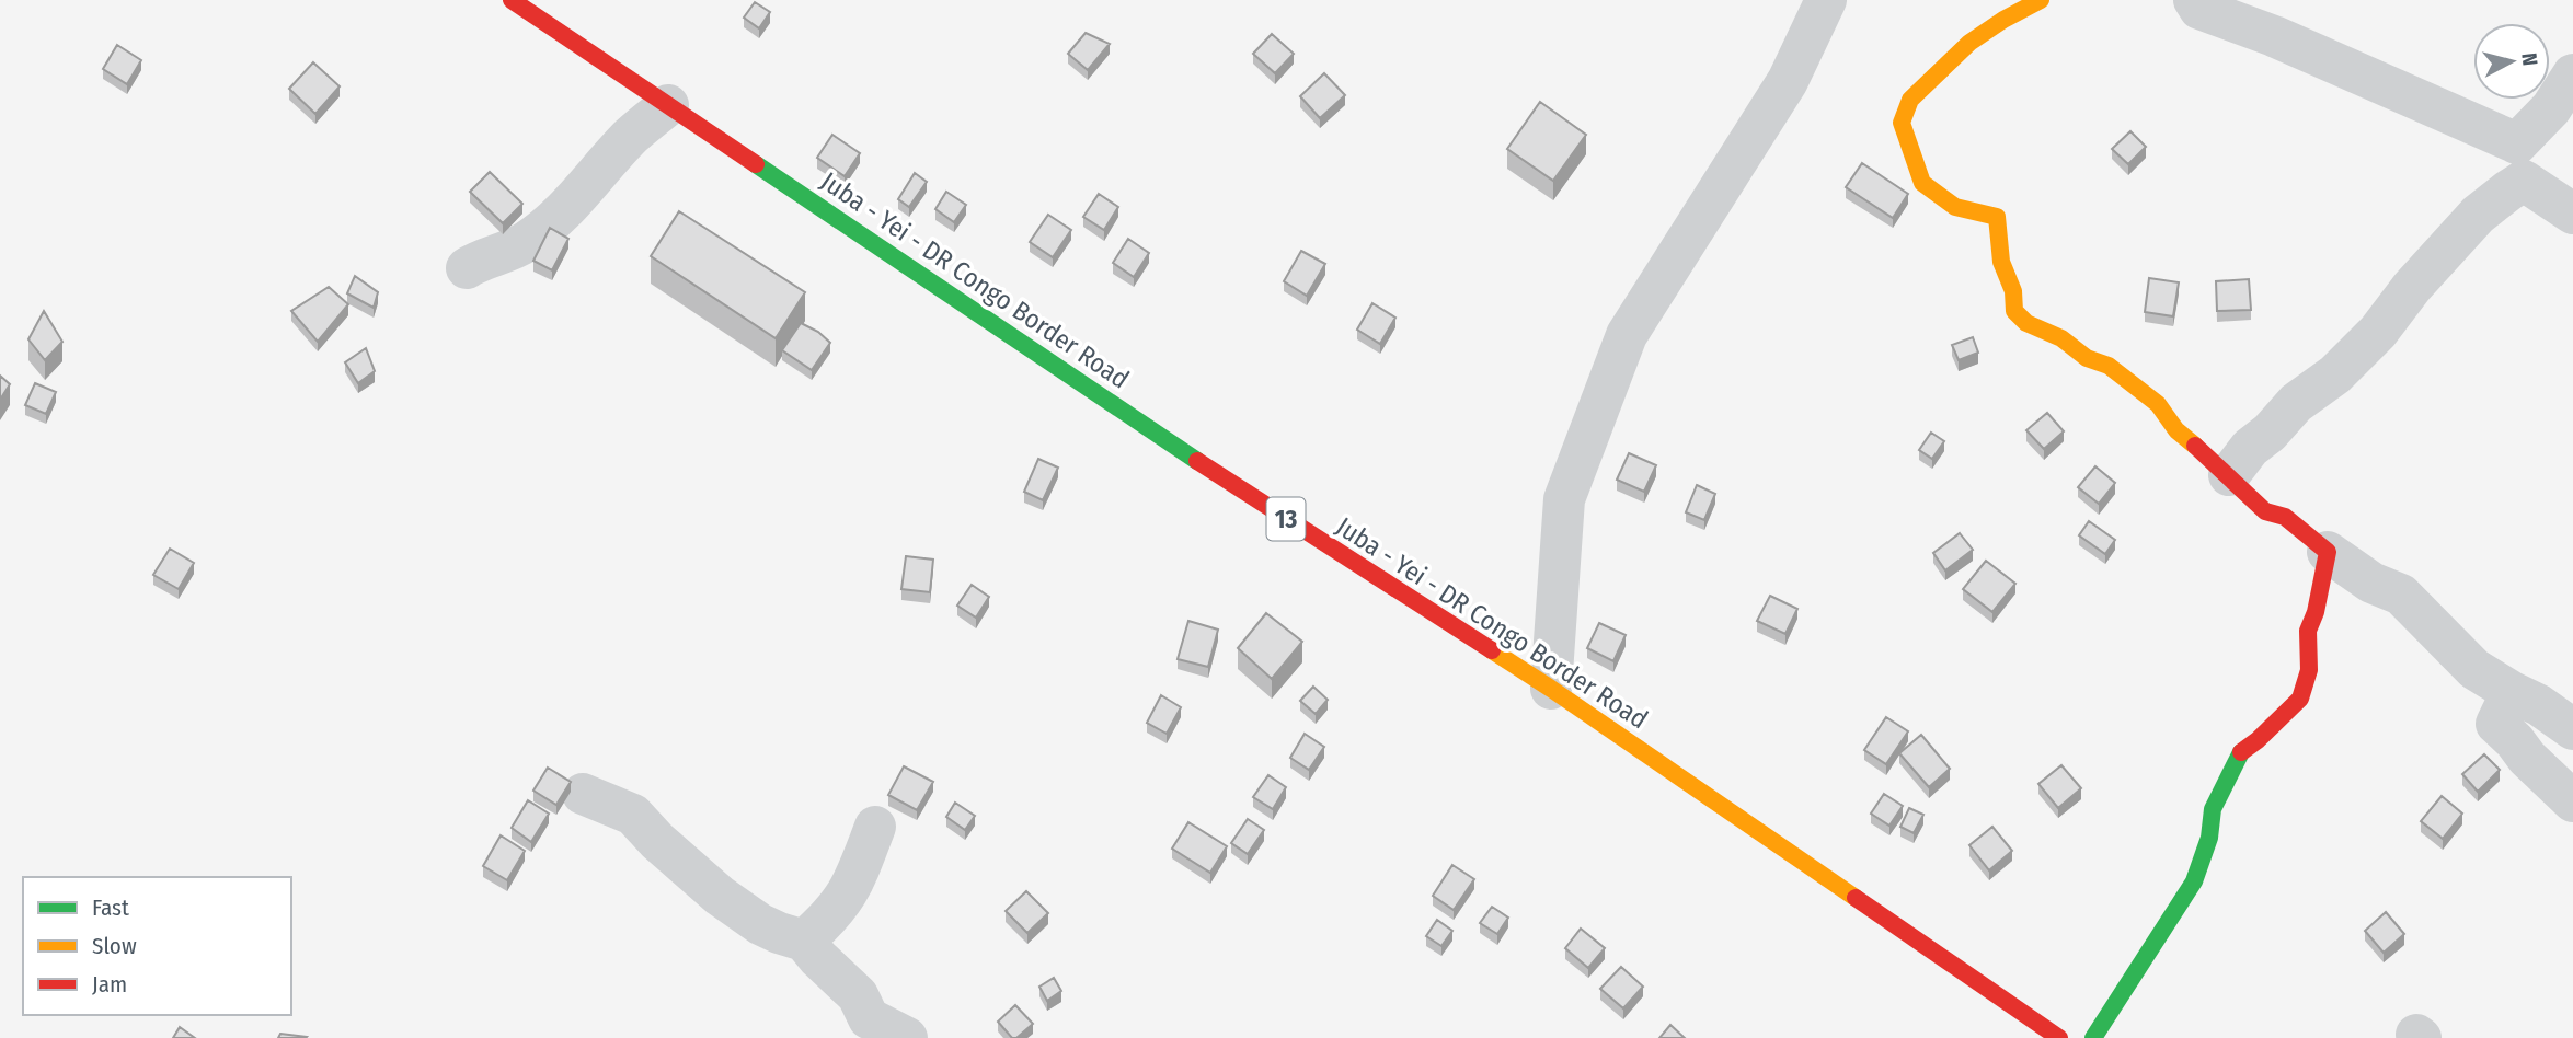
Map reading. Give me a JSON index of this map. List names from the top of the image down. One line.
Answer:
{"streets":{"main road":["Juba - Yei - DR Congo Border Road","13"]},"legend":["Fast","Slow","Jam"],"north":"right"}
